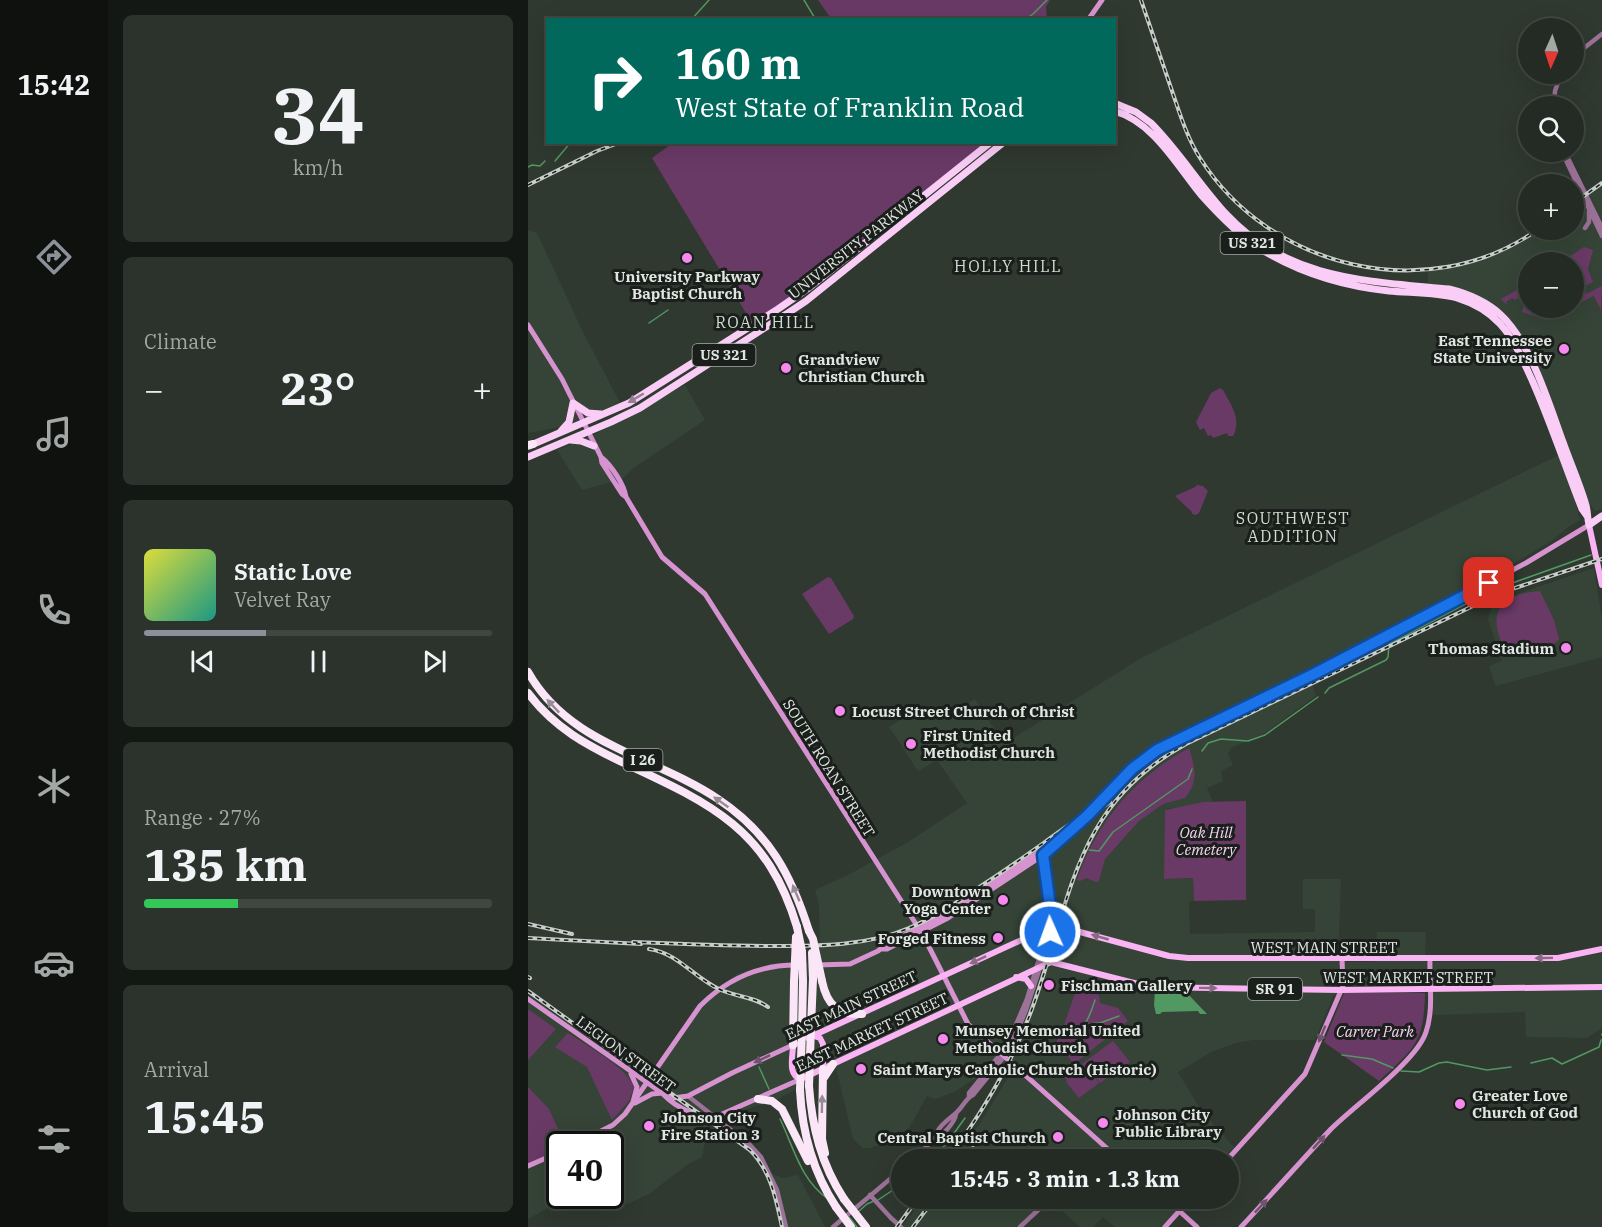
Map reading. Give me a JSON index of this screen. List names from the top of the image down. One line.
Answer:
{"streets":{"highway":["US 321","UNIVERSITY PARKWAY","I 26"],"main road":["SOUTH ROAN STREET","WEST MAIN STREET","WEST MARKET STREET","SR 91","EAST MAIN STREET","EAST MARKET STREET","LEGION STREET"]},"crossings":[["UNIVERSITY PARKWAY","SOUTH ROAN STREET"],["SOUTH ROAN STREET","EAST MAIN STREET"],["SOUTH ROAN STREET","EAST MARKET STREET"],["WEST MAIN STREET","EAST MAIN STREET"],["WEST MARKET STREET","EAST MARKET STREET"],["EAST MAIN STREET","EAST MARKET STREET"],["EAST MARKET STREET","LEGION STREET"]],"one_way":["WEST MAIN STREET","WEST MARKET STREET"],"districts":["HOLLY HILL","ROAN HILL","SOUTHWEST ADDITION"],"parks":["Oak Hill Cemetery","Carver Park"],"places":["University Parkway Baptist Church","East Tennessee State University","Grandview Christian Church","Thomas Stadium","Locust Street Church of Christ","First United Methodist Church","Downtown Yoga Center","Forged Fitness","Fischman Gallery","Munsey Memorial United Methodist Church","Saint Marys Catholic Church (Historic)","Greater Love Church of God","Johnson City Public Library","Johnson City Fire Station 3","Central Baptist Church"],"north":"bottom","page":{"tabs":"15:42","tile":[["34","km/h"],"Climate",["Range · 27%","135 km"],["Arrival","15:45"]],"map_buttons":["+","−"],"turn":["160 m","West State of Franklin Road"],"heat":["−","23°","+"],"song":["Static Love","Velvet Ray"],"limit":"40","trip":"15:45 · 3 min · 1.3 km"}}
